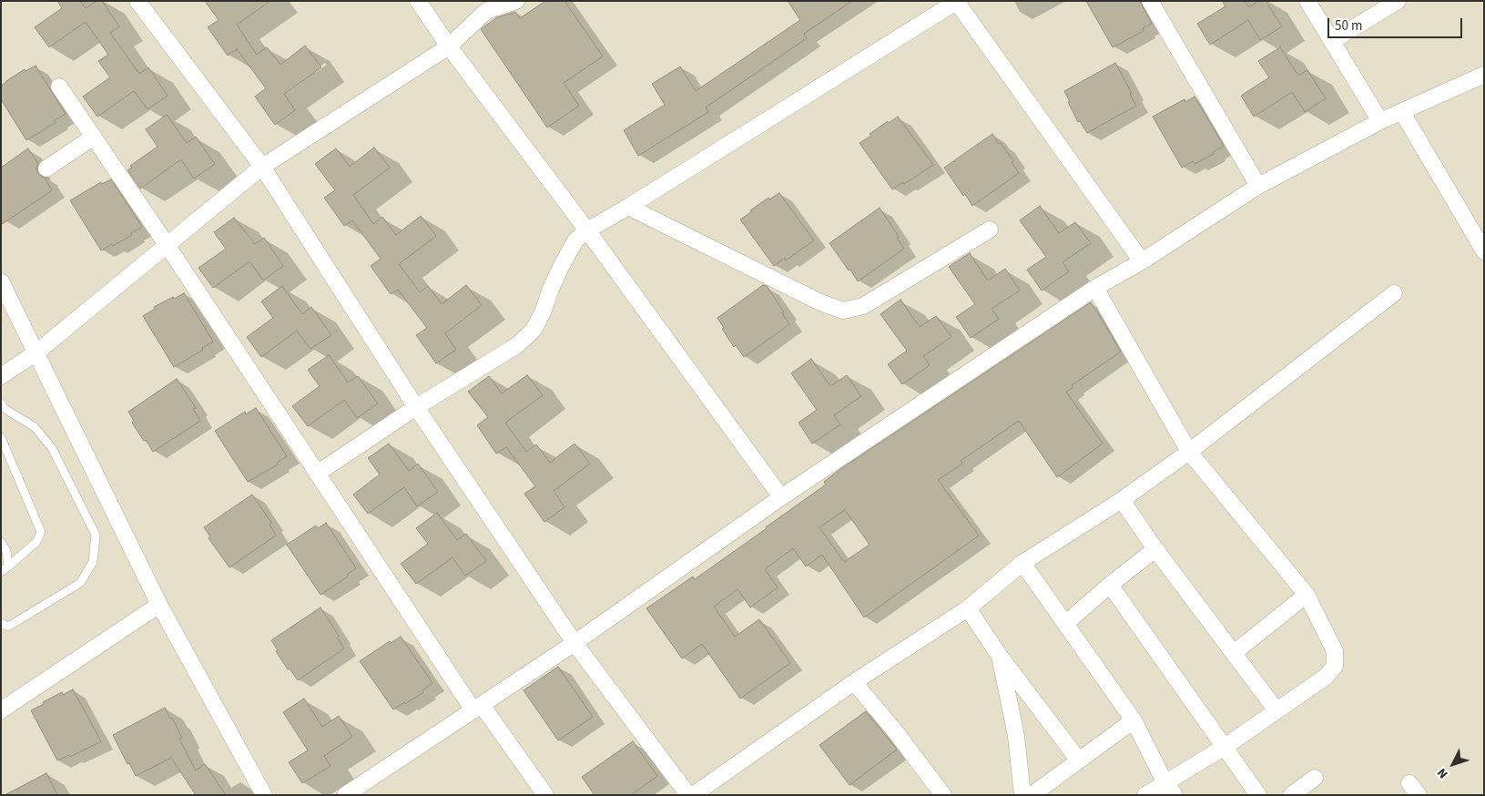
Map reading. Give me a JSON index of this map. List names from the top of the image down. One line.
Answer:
{"scale_bar":"50 m","north":"bottom left"}
